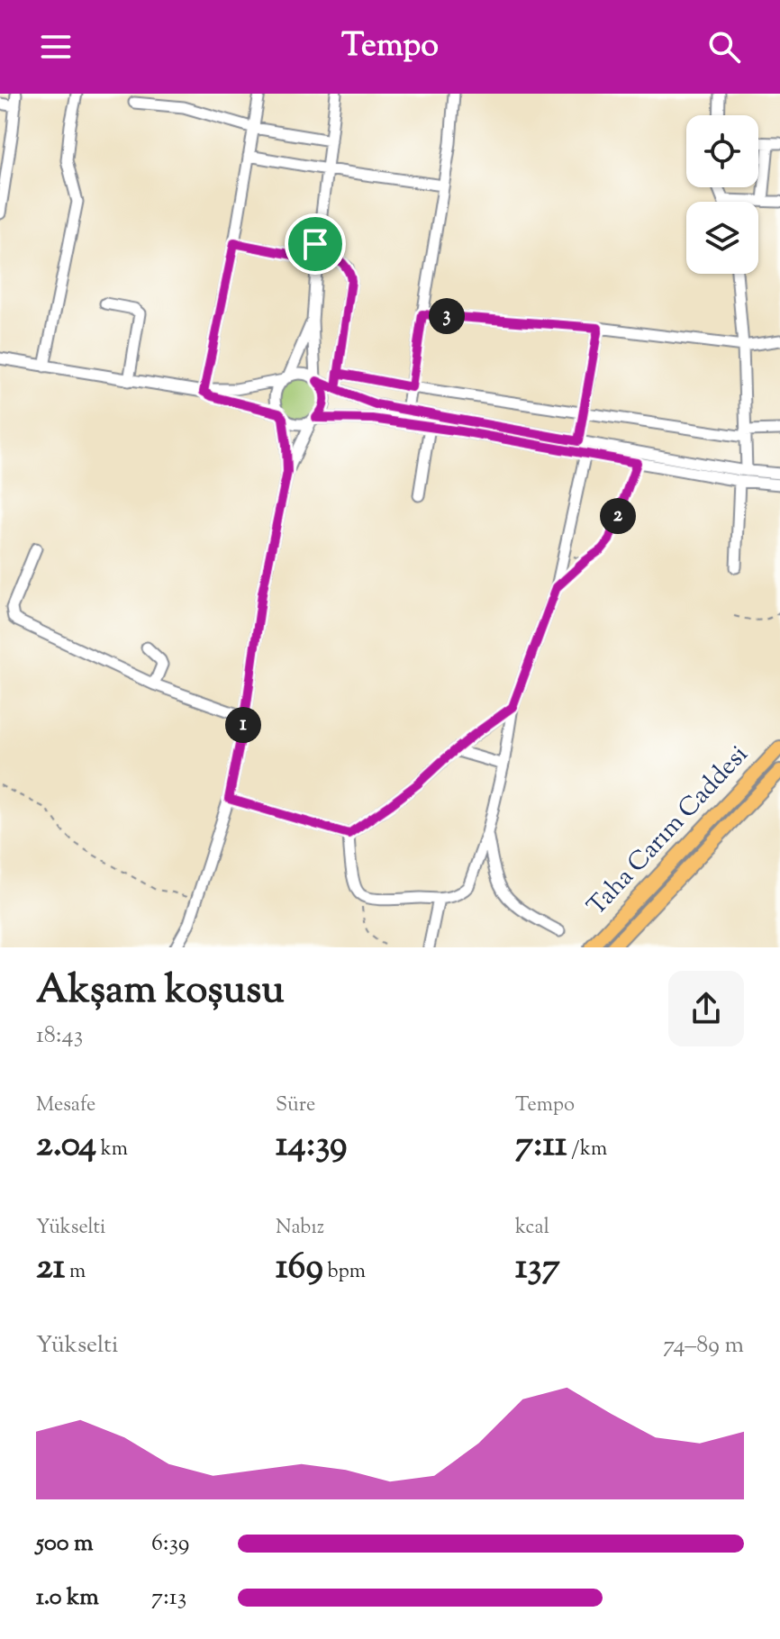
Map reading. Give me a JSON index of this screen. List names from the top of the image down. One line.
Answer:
{"streets":{"main road":["Taha Carım Caddesi"]},"page":{"header":"Tempo","pins":["3","2","1"],"heading":["Akşam koşusu","18:43"],"stats":[["Mesafe","2.04 km"],["Süre","14:39"],["Tempo","7:11 /km"],["Yükselti","21 m"],["Nabız","169 bpm"],["kcal","137"]],"chart":["Yükselti","74–89 m"],"list":[{"name":"500 m","note":"6:39"},{"name":"1.0 km","note":"7:13"}]}}
